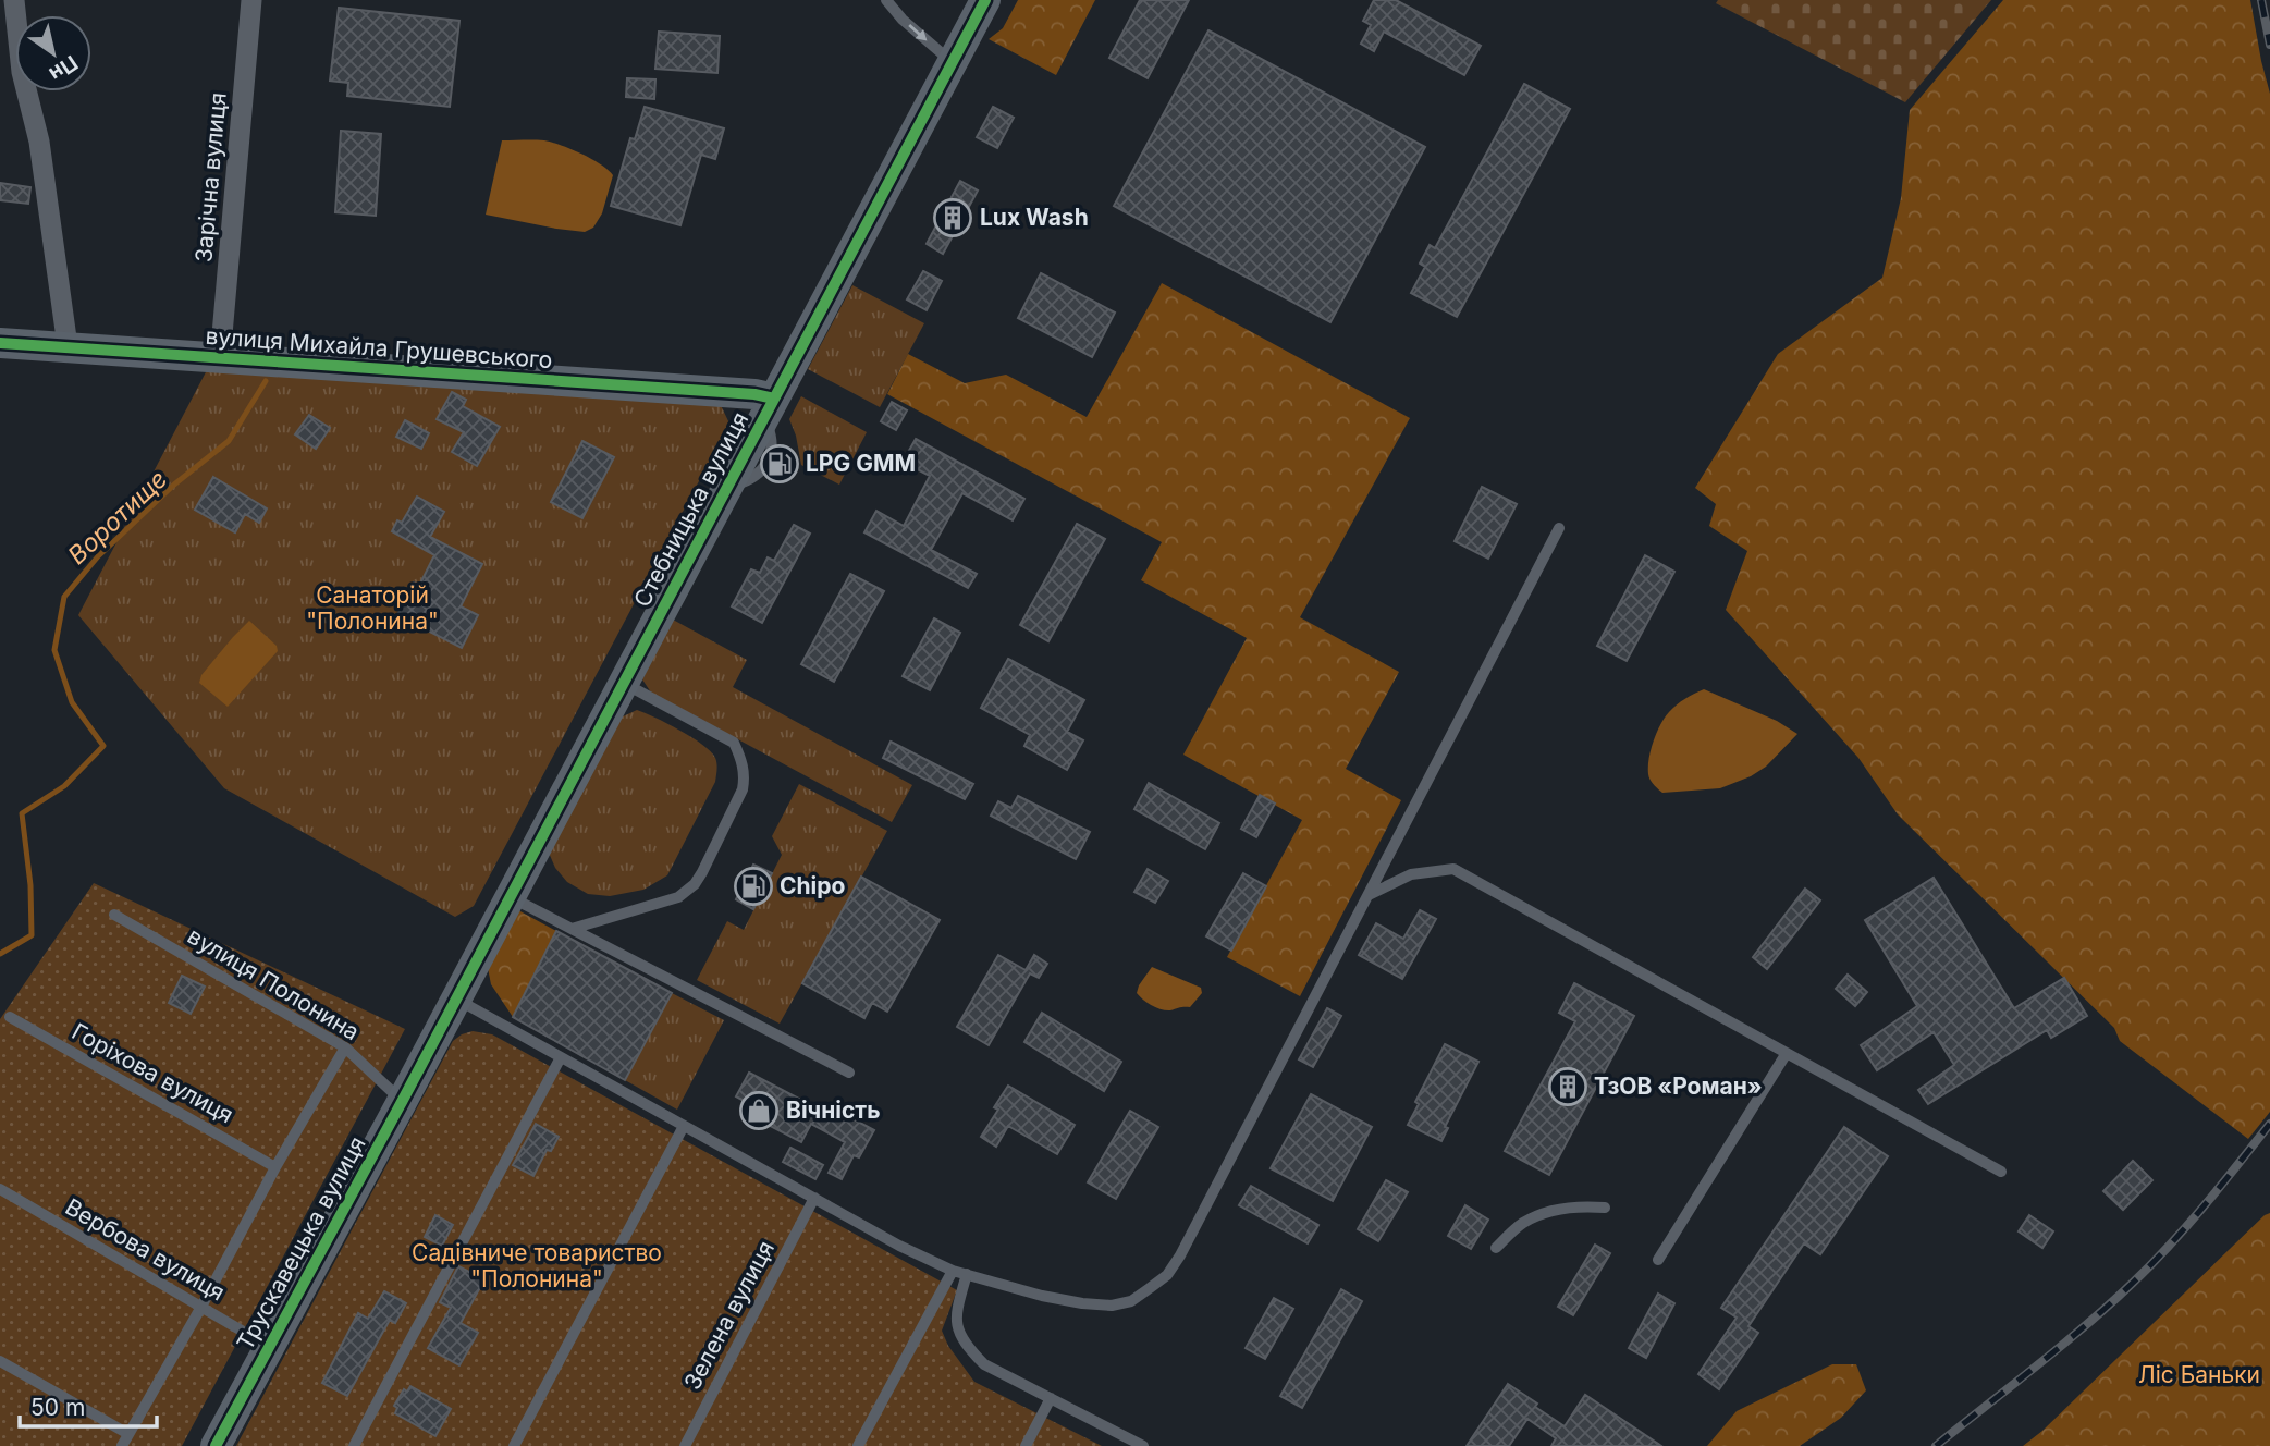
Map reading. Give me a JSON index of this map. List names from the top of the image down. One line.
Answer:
{"streets":{"street":["Зарічна вулиця","вулиця Михайла Грушевського","Стебницька вулиця","Трускавецька вулиця"],"lane":["вулиця Полонина","Горіхова вулиця","Вербова вулиця","Зелена вулиця"]},"crossings":[["Зарічна вулиця","вулиця Михайла Грушевського"],["вулиця Михайла Грушевського","Стебницька вулиця"],["Стебницька вулиця","Трускавецька вулиця"],["вулиця Полонина","Трускавецька вулиця"],["Трускавецька вулиця","Вербова вулиця"]],"water":["Воротище"],"parks":["Санаторій \"Полонина\"","Садівниче товариство \"Полонина\"","Ліс Баньки"],"places":{"building":["Lux Wash","ТзОВ «Роман»"],"fuel station":["LPG GMM","Chipo"],"shop":["Вічність"]},"scale_bar":"50 m","north":"bottom right"}
